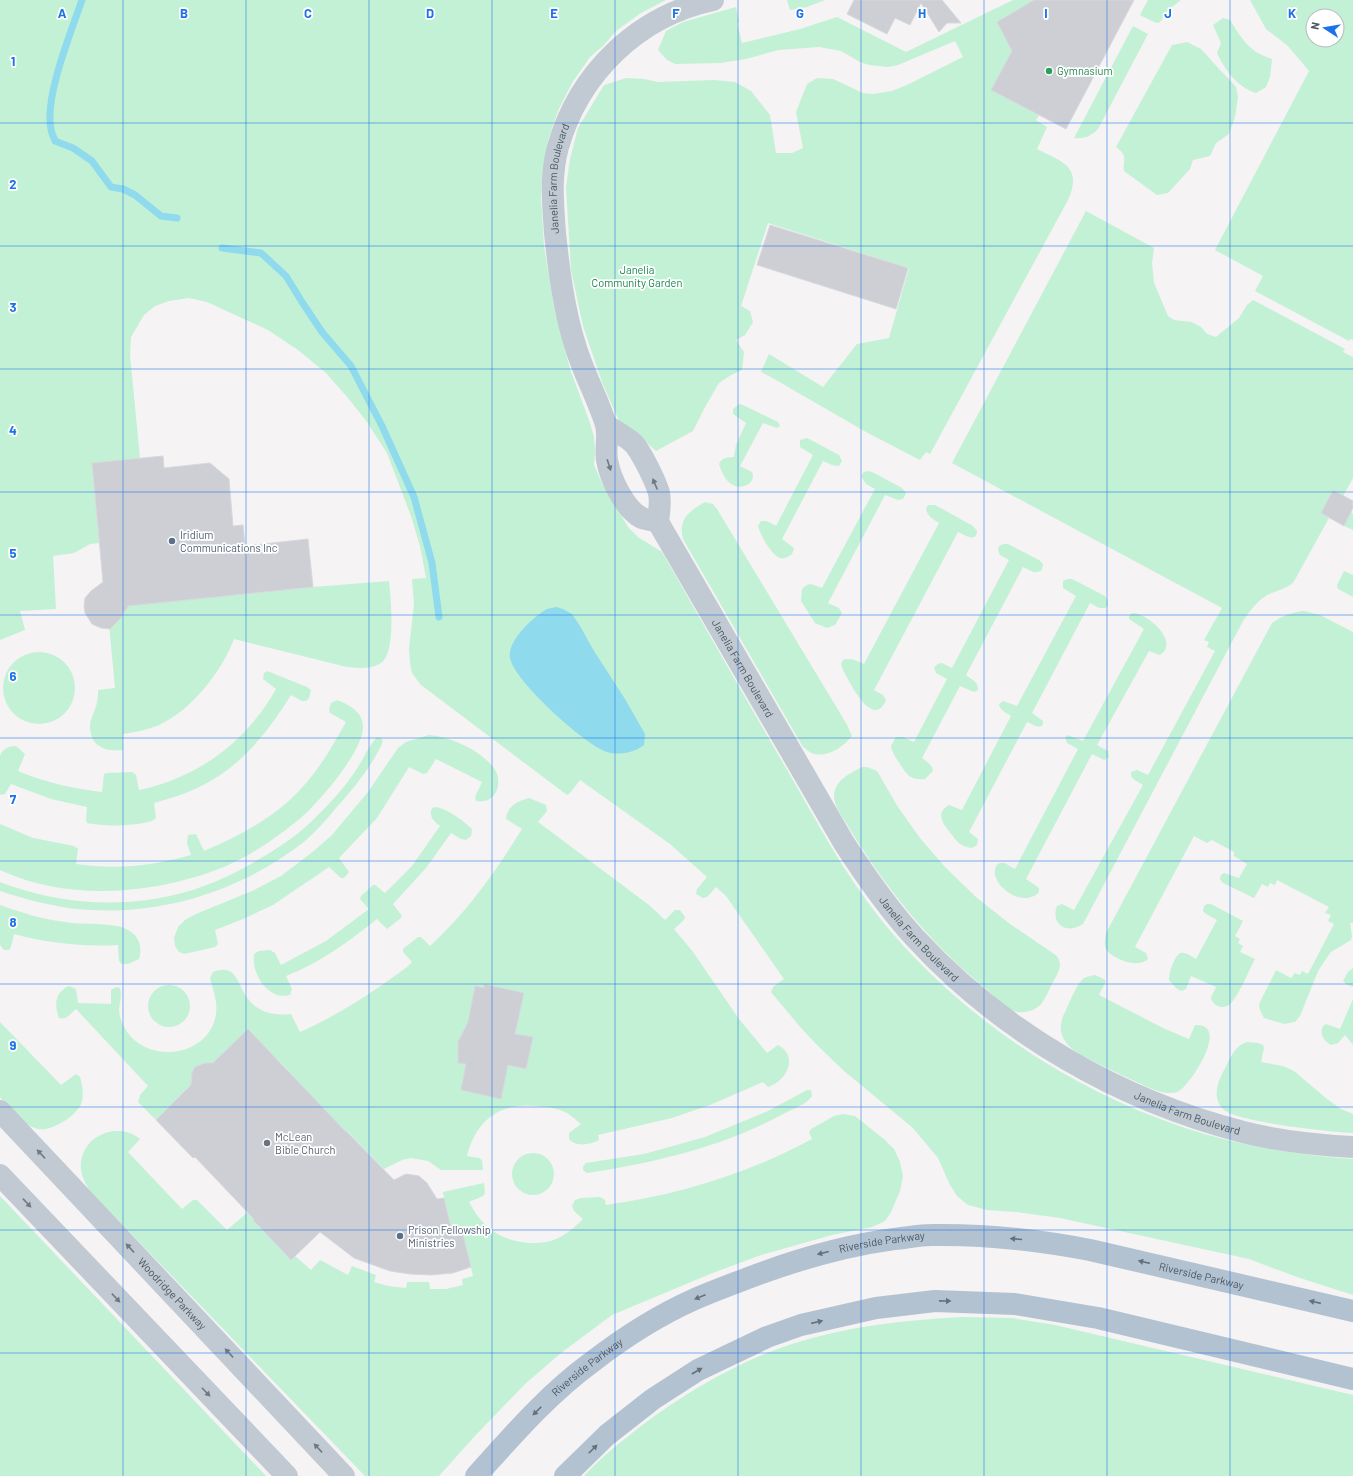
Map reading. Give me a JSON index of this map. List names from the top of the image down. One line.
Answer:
{"streets":{"main road":["Riverside Parkway"],"street":["Janelia Farm Boulevard","Woodridge Parkway"]},"parks":["Janelia Community Garden"],"places":["Gymnasium","Iridium Communications Inc","McLean Bible Church","Prison Fellowship Ministries"],"north":"left","grid":{"columns":["A","B","C","D","E","F","G","H","I","J","K"],"rows":["1","2","3","4","5","6","7","8","9"]}}
